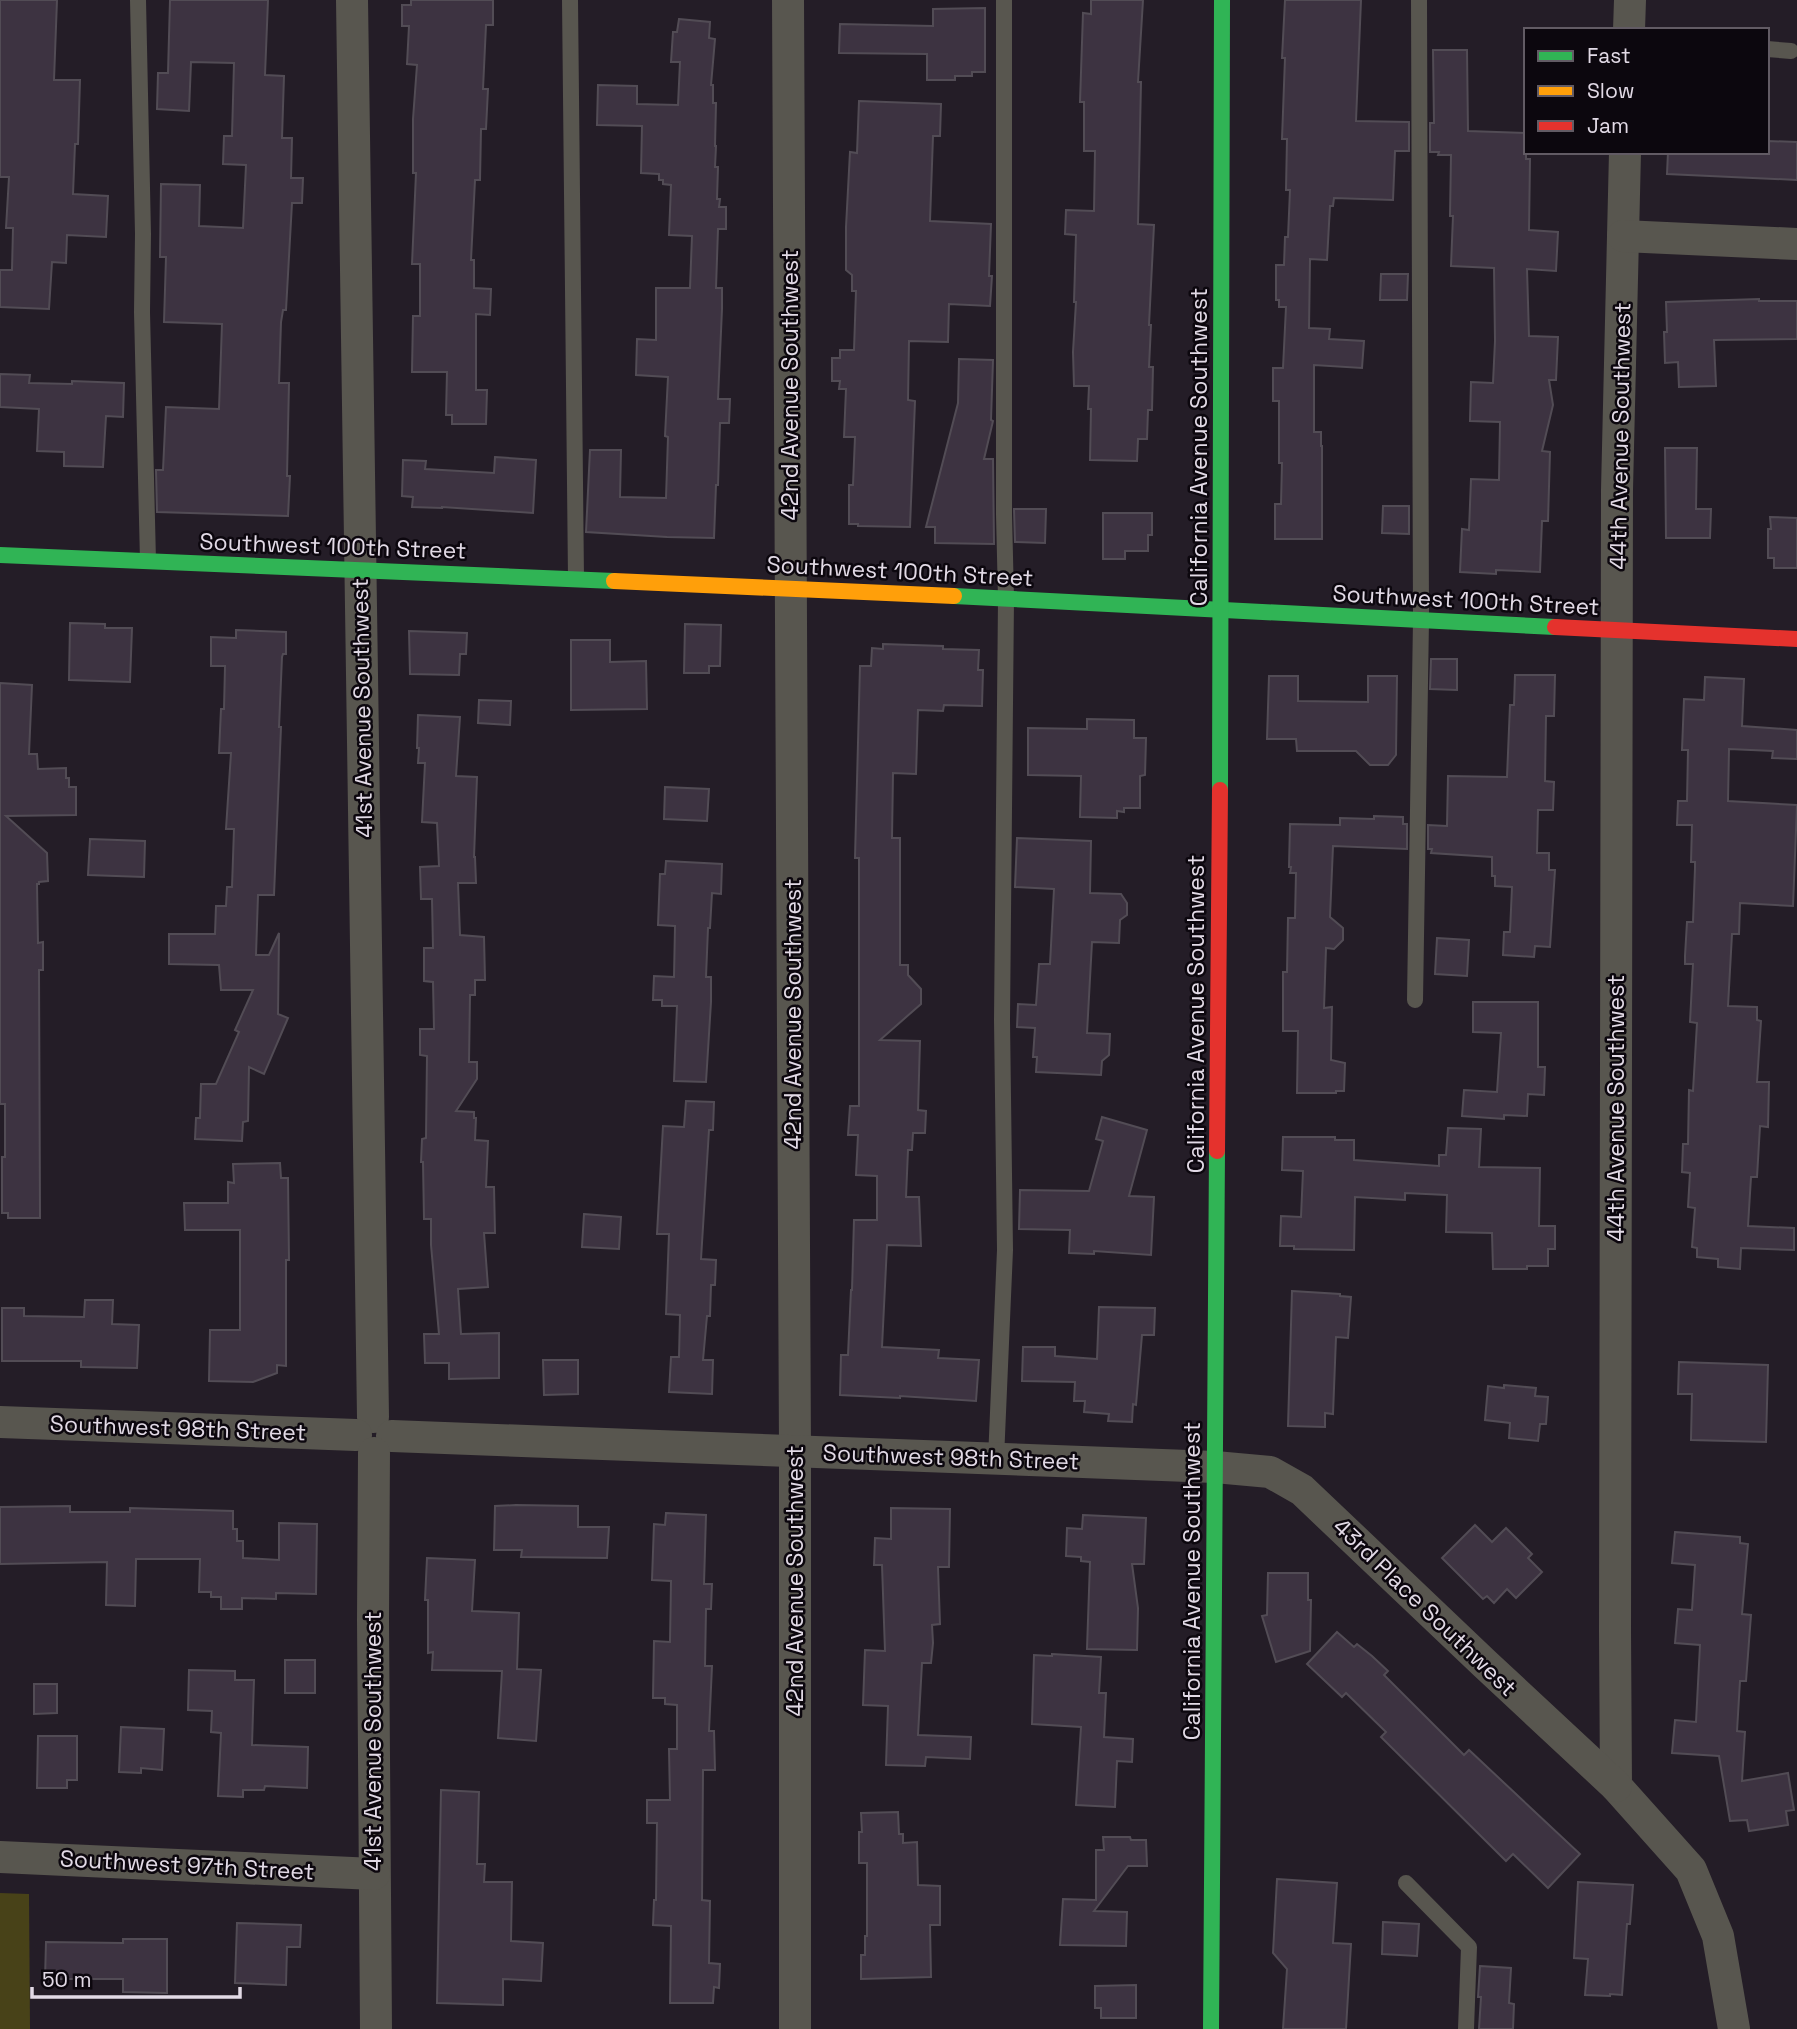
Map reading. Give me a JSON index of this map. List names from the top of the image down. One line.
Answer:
{"streets":{"street":["42nd Avenue Southwest","44th Avenue Southwest","California Avenue Southwest","Southwest 100th Street","41st Avenue Southwest","Southwest 98th Street","43rd Place Southwest","Southwest 97th Street"]},"crossings":[["42nd Avenue Southwest","Southwest 100th Street"],["42nd Avenue Southwest","Southwest 98th Street"],["44th Avenue Southwest","Southwest 100th Street"],["44th Avenue Southwest","43rd Place Southwest"],["California Avenue Southwest","Southwest 100th Street"],["California Avenue Southwest","Southwest 98th Street"],["California Avenue Southwest","43rd Place Southwest"],["Southwest 100th Street","41st Avenue Southwest"],["41st Avenue Southwest","Southwest 98th Street"],["41st Avenue Southwest","Southwest 97th Street"],["Southwest 98th Street","43rd Place Southwest"]],"legend":["Fast","Slow","Jam"],"scale_bar":"50 m"}
